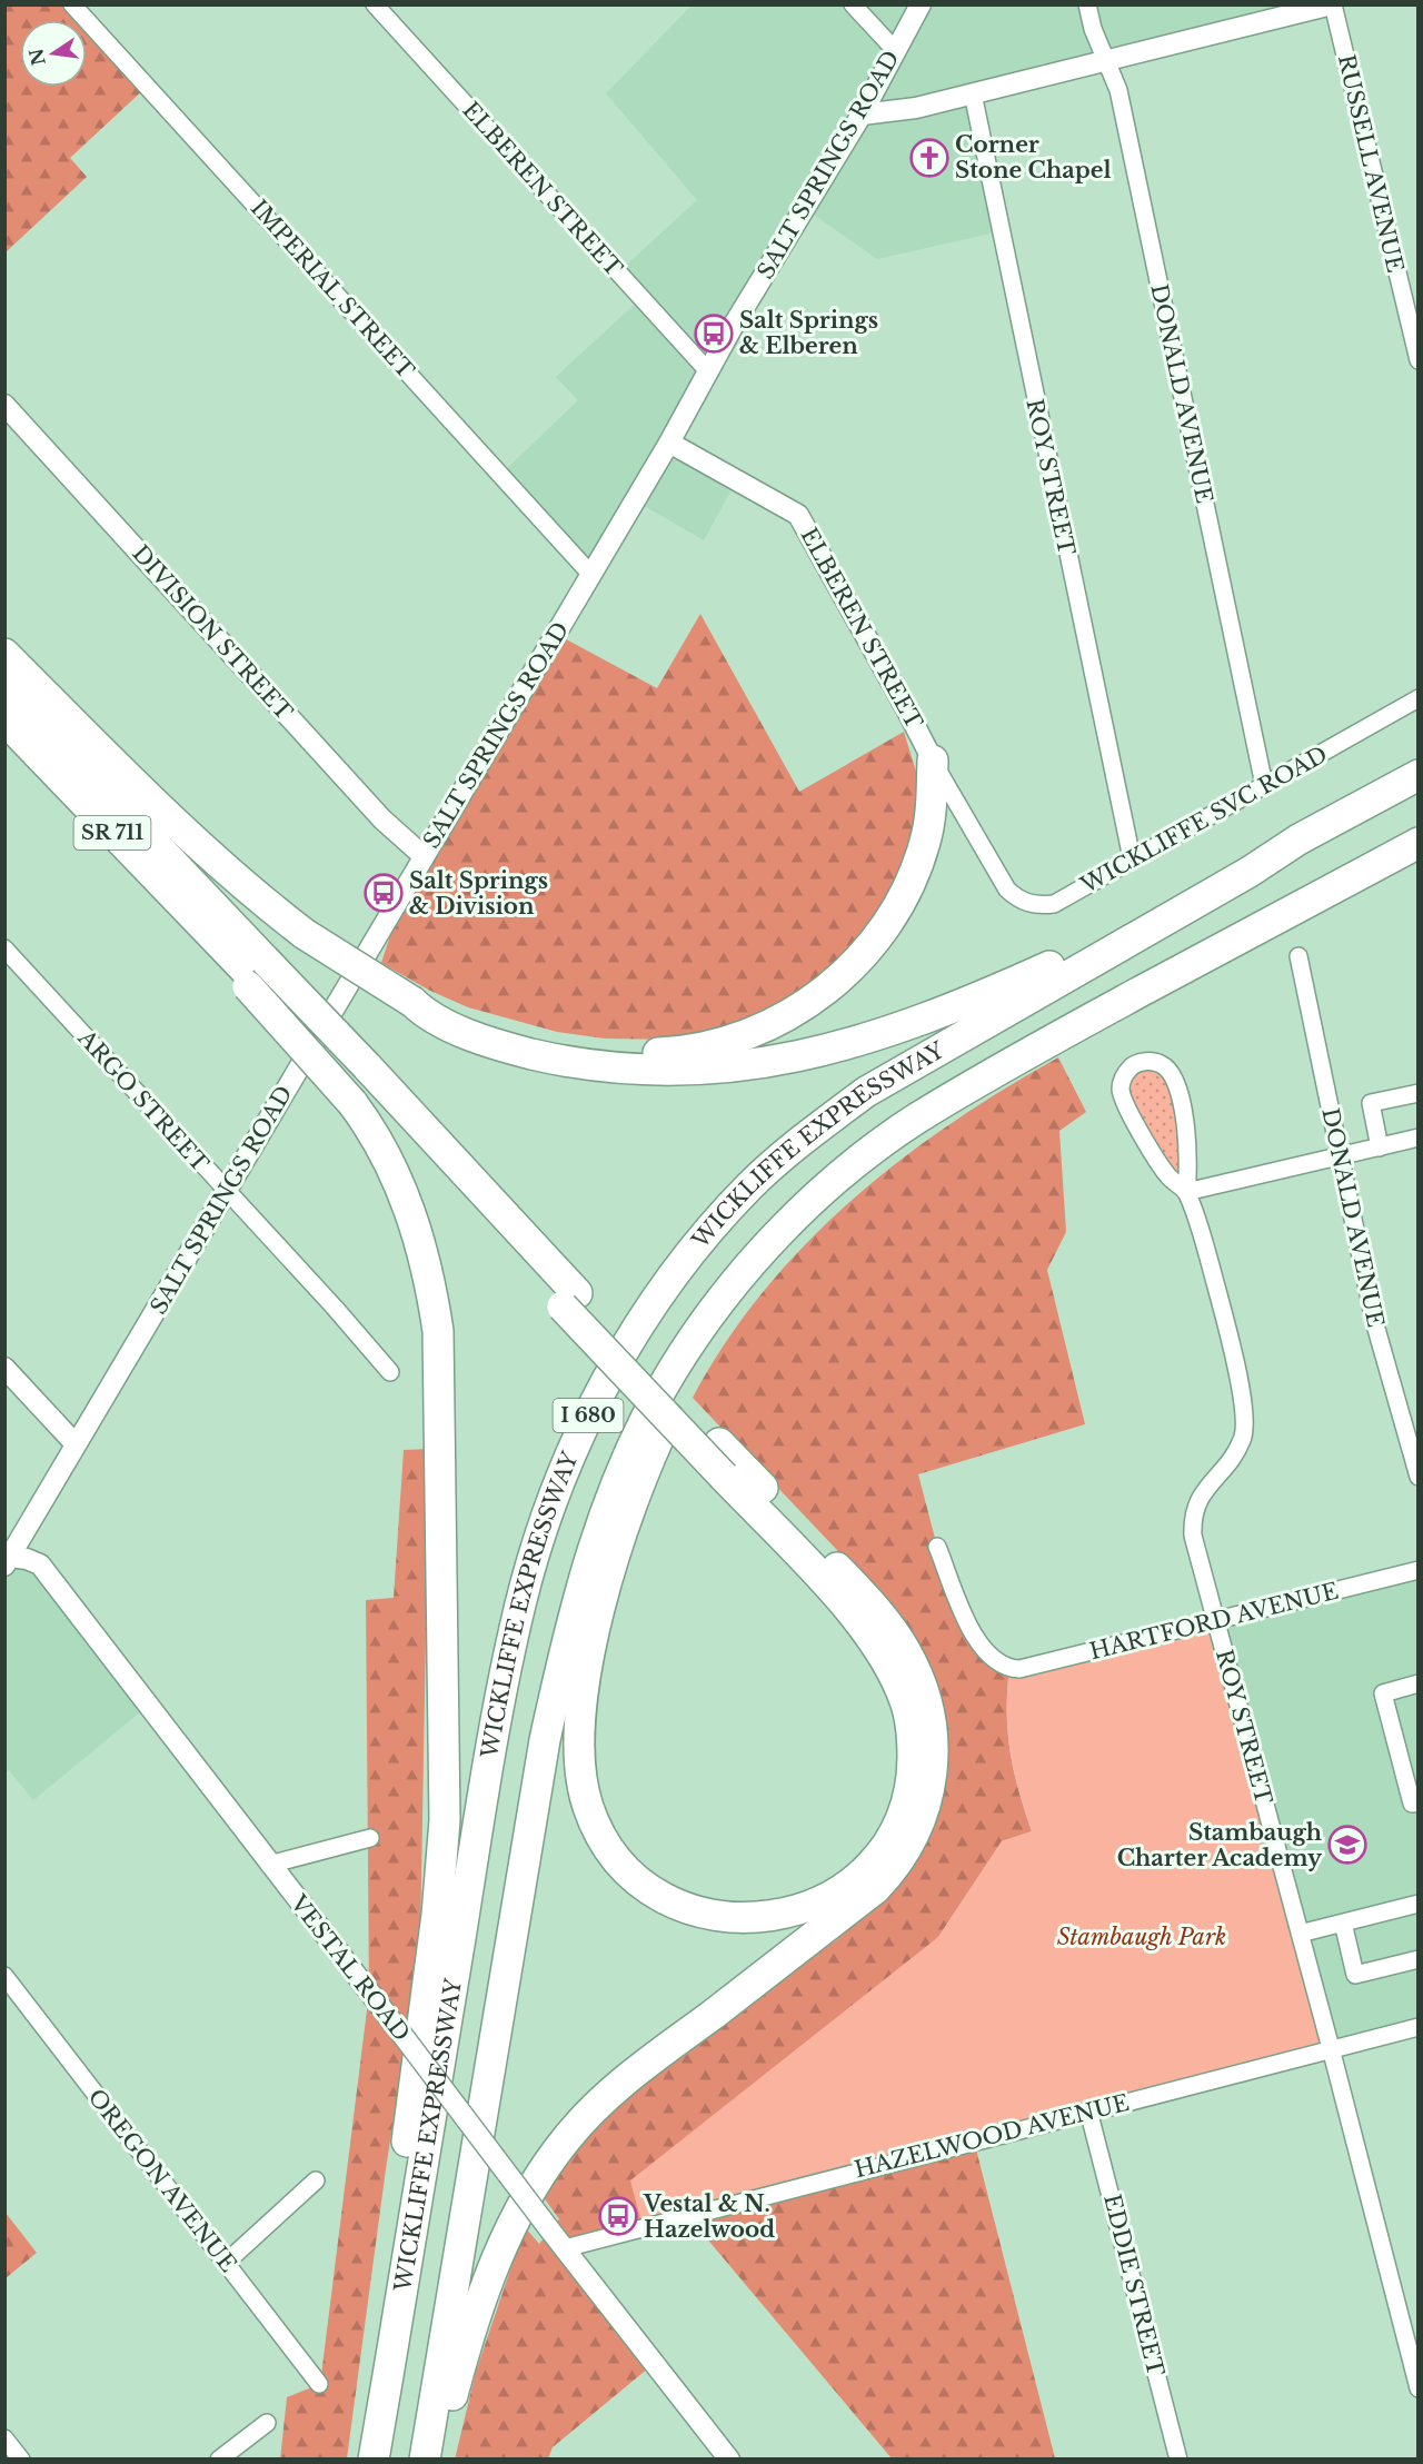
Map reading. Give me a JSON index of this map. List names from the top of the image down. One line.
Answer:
{"streets":{"highway":["SR 711","WICKLIFFE EXPRESSWAY","I 680"],"street":["RUSSELL AVENUE","SALT SPRINGS ROAD","ELBEREN STREET","IMPERIAL STREET","DONALD AVENUE","ROY STREET","DIVISION STREET","WICKLIFFE SVC ROAD","ARGO STREET","HARTFORD AVENUE","VESTAL ROAD","HAZELWOOD AVENUE","OREGON AVENUE","EDDIE STREET"]},"crossings":[["SALT SPRINGS ROAD","ELBEREN STREET"],["SALT SPRINGS ROAD","IMPERIAL STREET"],["SALT SPRINGS ROAD","DIVISION STREET"],["SALT SPRINGS ROAD","ARGO STREET"],["SALT SPRINGS ROAD","VESTAL ROAD"],["ELBEREN STREET","WICKLIFFE SVC ROAD"],["DONALD AVENUE","WICKLIFFE SVC ROAD"],["ROY STREET","WICKLIFFE SVC ROAD"],["ROY STREET","HARTFORD AVENUE"],["ROY STREET","HAZELWOOD AVENUE"],["VESTAL ROAD","HAZELWOOD AVENUE"],["HAZELWOOD AVENUE","EDDIE STREET"]],"parks":["Stambaugh Park"],"places":{"church":["Corner Stone Chapel"],"bus stop":["Salt Springs & Elberen","Salt Springs & Division","Vestal & N. Hazelwood"],"school or university":["Stambaugh Charter Academy"]},"north":"left"}
